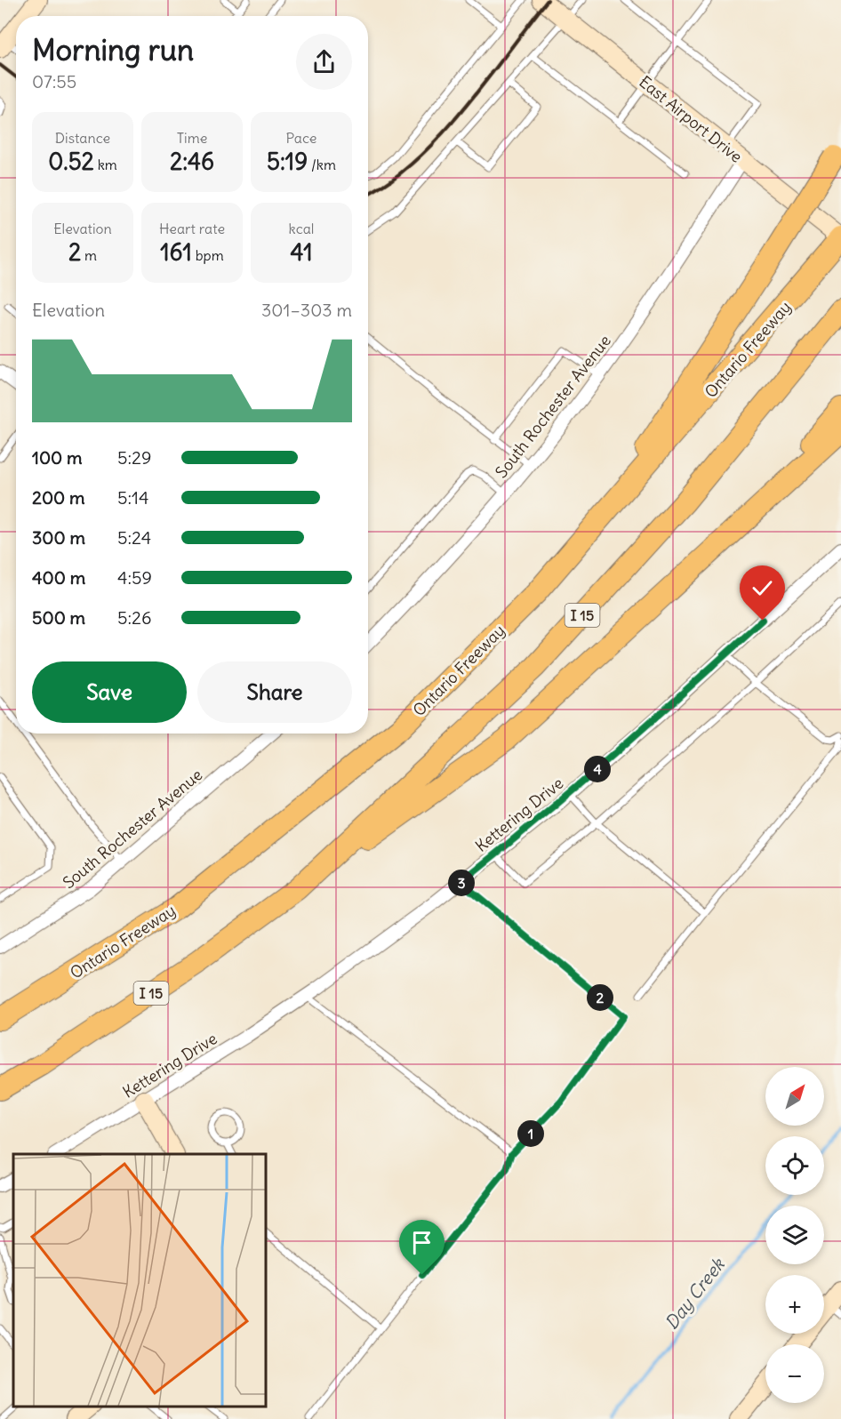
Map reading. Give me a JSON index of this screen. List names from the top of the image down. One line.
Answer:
{"streets":{"highway":["Ontario Freeway","I 15"],"main road":["East Airport Drive"],"street":["South Rochester Avenue","Kettering Drive"]},"crossings":[["East Airport Drive","Ontario Freeway"],["East Airport Drive","South Rochester Avenue"]],"water":["Day Creek"],"north":"top right","page":{"heading":["Morning run","07:55"],"stats":[["Distance","0.52 km"],["Time","2:46"],["Pace","5:19 /km"],["Elevation","2 m"],["Heart rate","161 bpm"],["kcal","41"]],"chart":["Elevation","301–303 m"],"list":[{"name":"100 m","note":"5:29"},{"name":"200 m","note":"5:14"},{"name":"300 m","note":"5:24"},{"name":"400 m","note":"4:59"},{"name":"500 m","note":"5:26"}],"buttons":["Save","Share"],"pins":["4","3","2","1"],"map_buttons":["+","−"]}}
